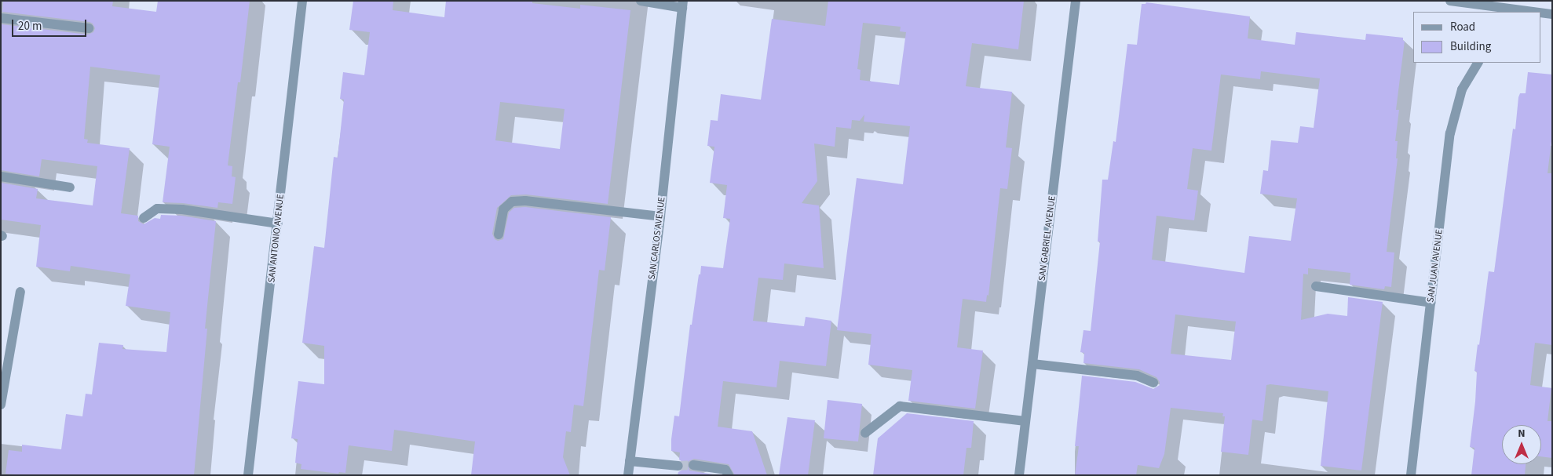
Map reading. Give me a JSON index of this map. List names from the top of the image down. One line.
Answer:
{"streets":{"street":["SAN ANTONIO AVENUE","SAN CARLOS AVENUE","SAN GABRIEL AVENUE","SAN JUAN AVENUE"]},"legend":["Road","Building"],"scale_bar":"20 m","north":"top"}
